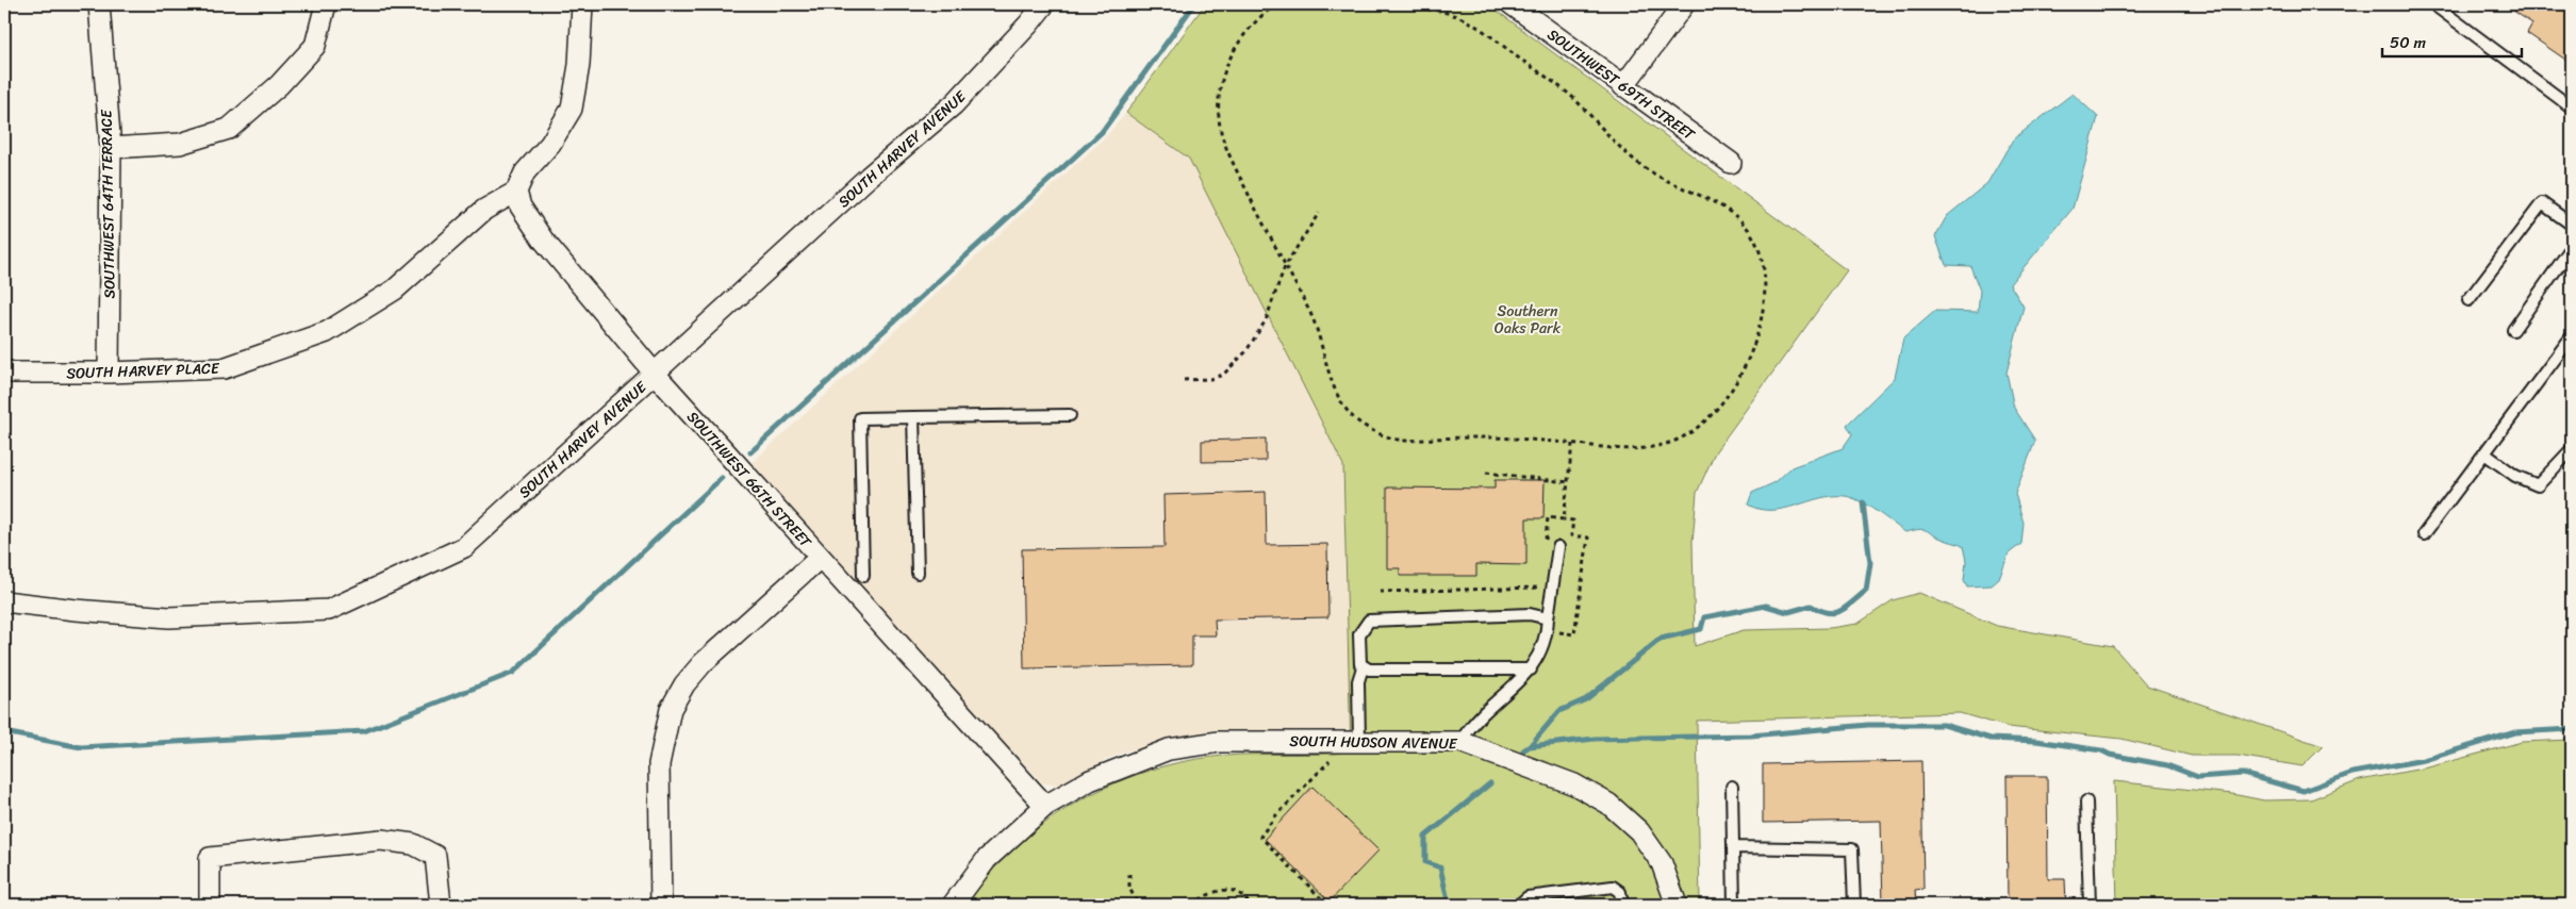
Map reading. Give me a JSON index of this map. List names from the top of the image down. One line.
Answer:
{"streets":{"street":["SOUTHWEST 69TH STREET","SOUTH HARVEY AVENUE","SOUTHWEST 64TH TERRACE","SOUTH HARVEY PLACE","SOUTHWEST 66TH STREET","SOUTH HUDSON AVENUE"]},"crossings":[["SOUTH HARVEY AVENUE","SOUTHWEST 66TH STREET"],["SOUTHWEST 64TH TERRACE","SOUTH HARVEY PLACE"],["SOUTH HARVEY PLACE","SOUTHWEST 66TH STREET"],["SOUTHWEST 66TH STREET","SOUTH HUDSON AVENUE"]],"parks":["Southern Oaks Park"],"scale_bar":"50 m"}
